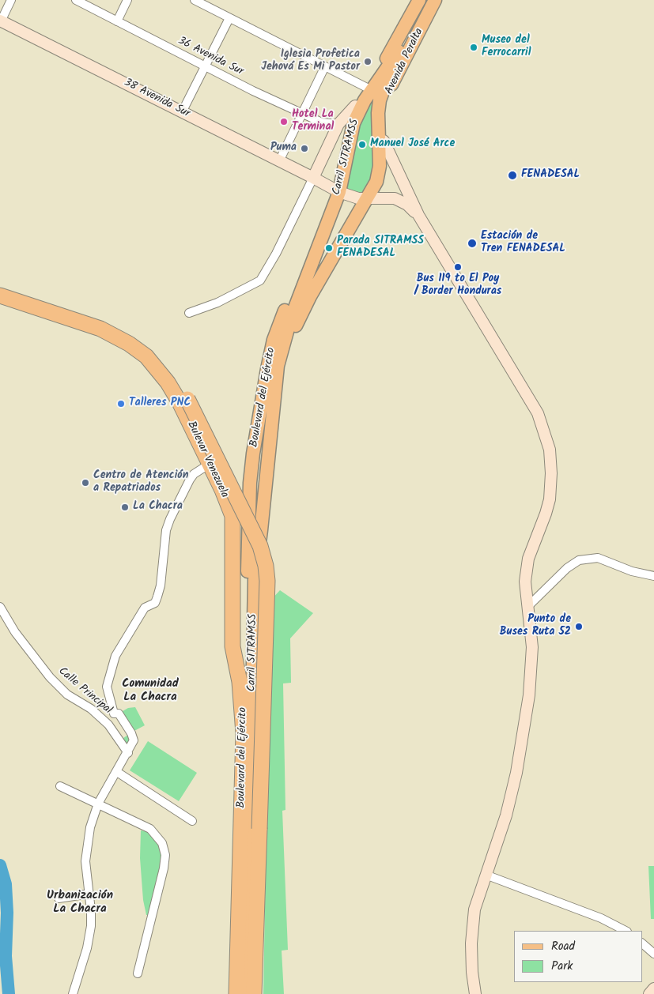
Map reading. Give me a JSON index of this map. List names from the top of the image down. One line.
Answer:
{"streets":{"highway":["Boulevard del Ejército","Bulevar Venezuela"],"main road":["Avenida Peralta","Carril SITRAMSS"],"street":["36 Avenida Sur","38 Avenida Sur","Calle Principal"]},"crossings":[["36 Avenida Sur","Avenida Peralta"],["Avenida Peralta","38 Avenida Sur"],["Avenida Peralta","Carril SITRAMSS"],["Avenida Peralta","Boulevard del Ejército"],["Carril SITRAMSS","Boulevard del Ejército"],["Boulevard del Ejército","Bulevar Venezuela"]],"districts":["Comunidad La Chacra","Urbanización La Chacra"],"places":["Museo del Ferrocarril","Iglesia Profetica Jehová Es Mi Pastor","Hotel La Terminal","Manuel José Arce","Puma","FENADESAL","Estación de Tren FENADESAL","Parada SITRAMSS FENADESAL","Bus 119 to El Poy / Border Honduras","Talleres PNC","Centro de Atención a Repatriados","La Chacra","Punto de Buses Ruta 52"],"legend":["Road","Park"]}
